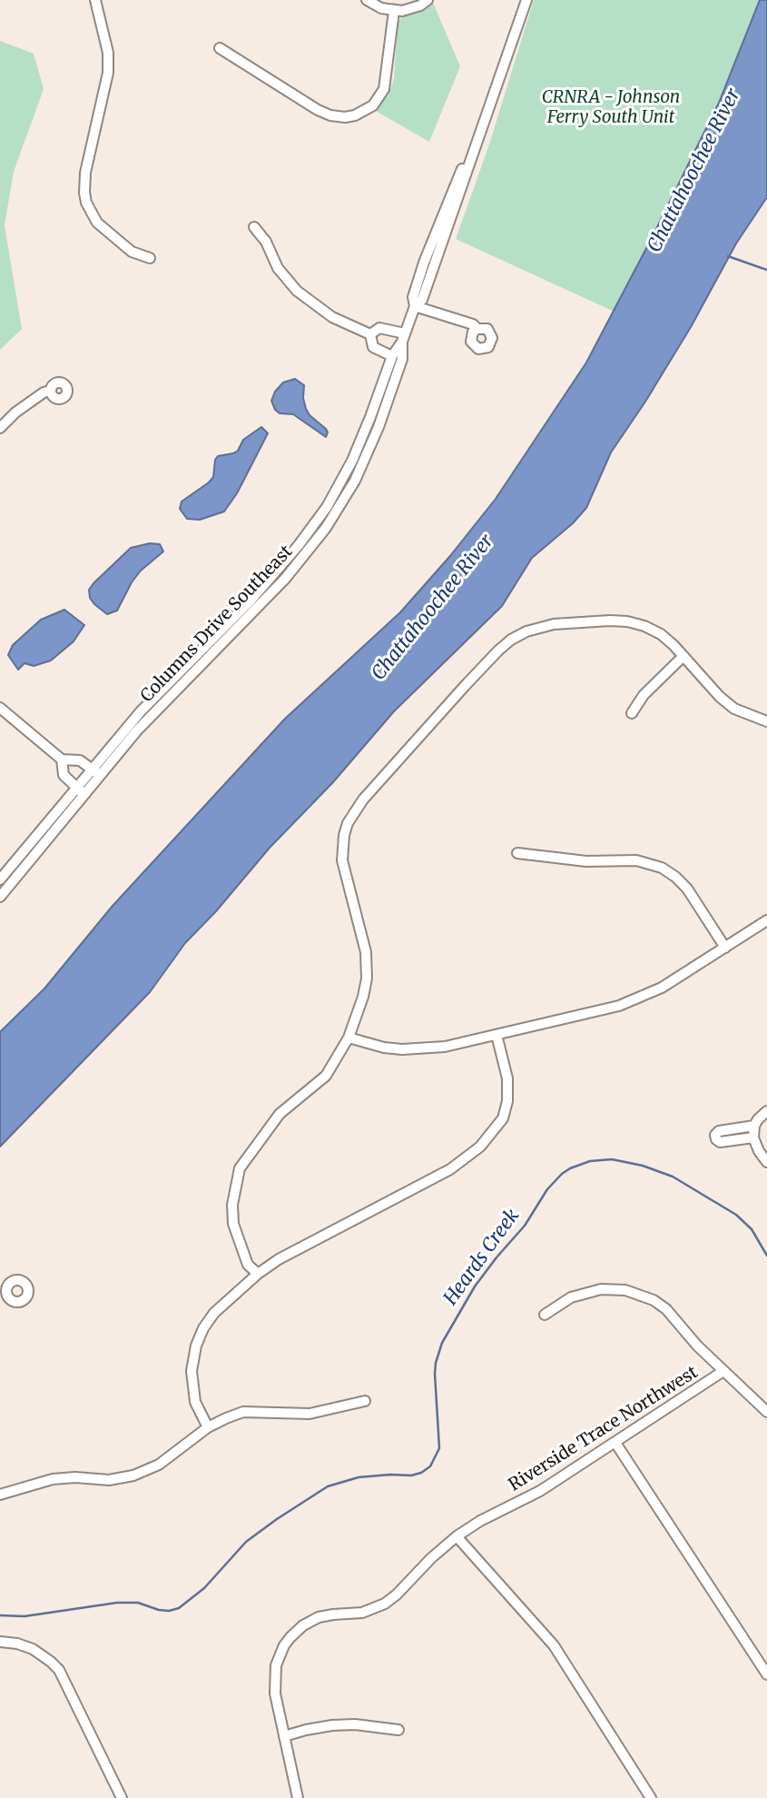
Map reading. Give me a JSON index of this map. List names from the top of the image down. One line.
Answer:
{"streets":{"street":["Columns Drive Southeast","Riverside Trace Northwest"]},"water":["Chattahoochee River","Heards Creek"],"parks":["CRNRA - Johnson Ferry South Unit"]}
